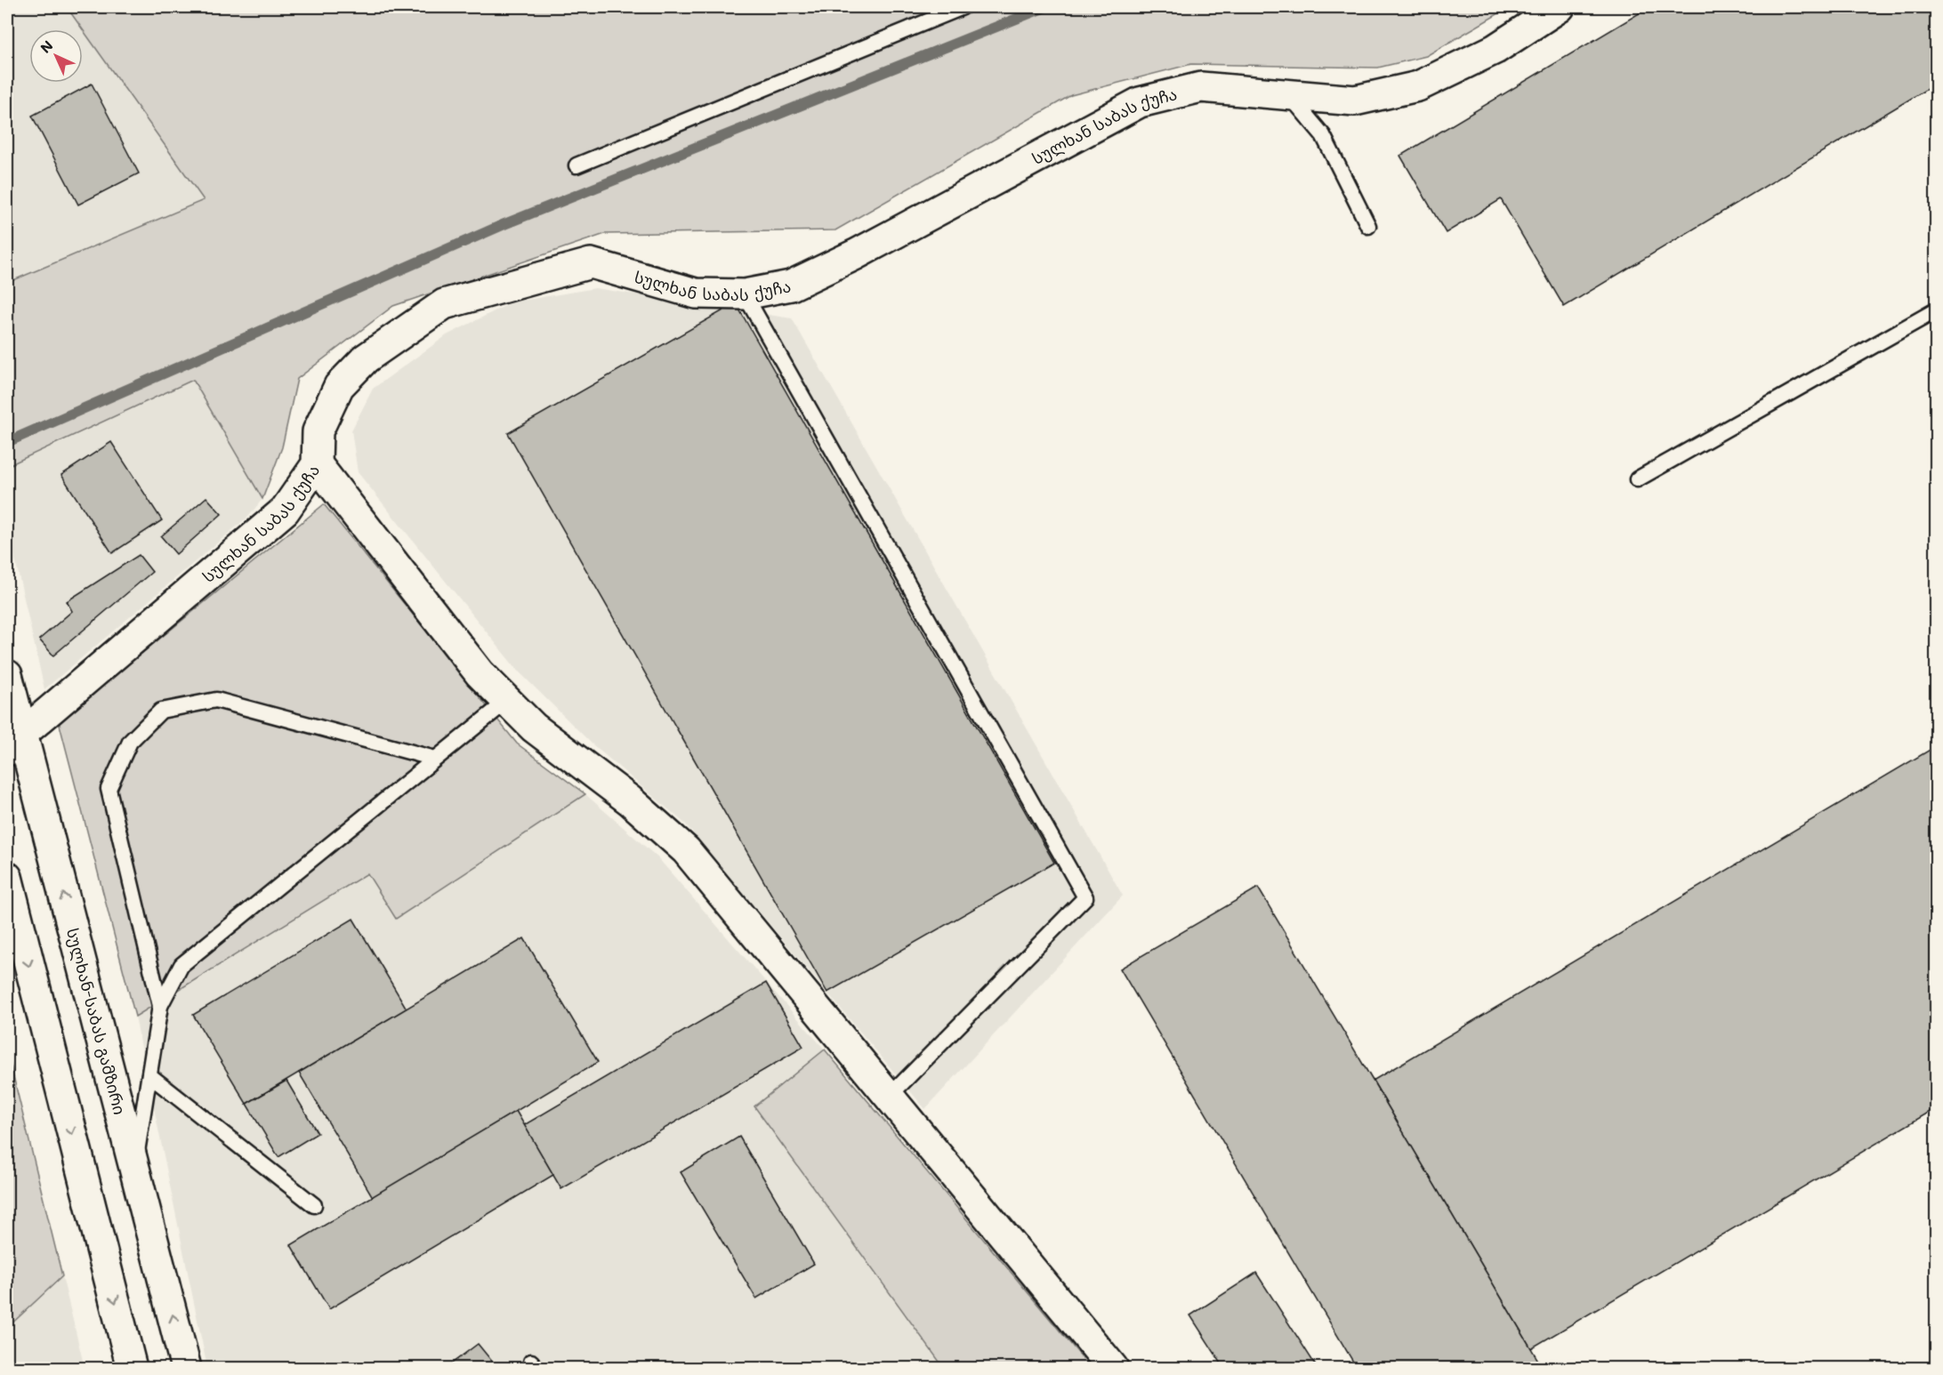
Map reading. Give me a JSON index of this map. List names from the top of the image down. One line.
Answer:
{"streets":{"street":["სულხან საბას ქუჩა","სულხან-საბას გამზირი"]},"crossings":[["სულხან საბას ქუჩა","სულხან-საბას გამზირი"]],"north":"top left"}
